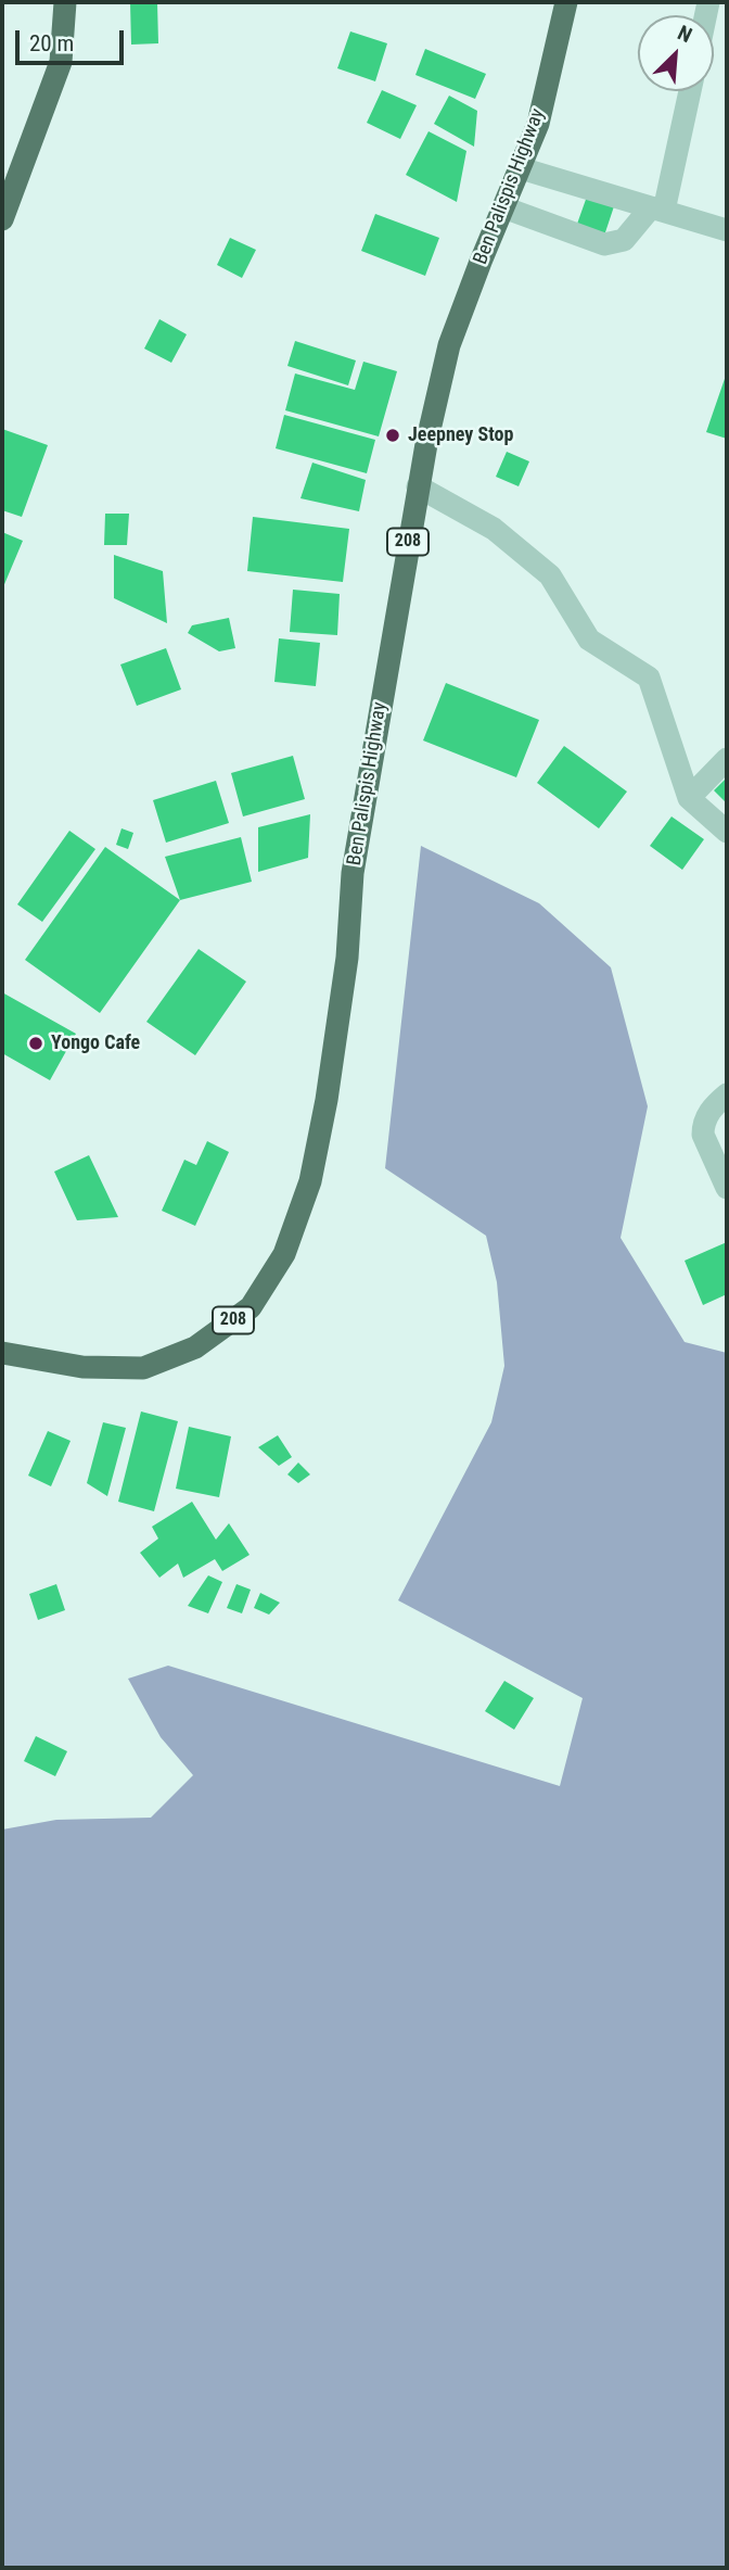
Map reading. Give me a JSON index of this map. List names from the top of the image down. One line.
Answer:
{"streets":{"main road":["Ben Palispis Highway","208"]},"places":["Jeepney Stop","Yongo Cafe"],"scale_bar":"20 m","north":"top right"}
